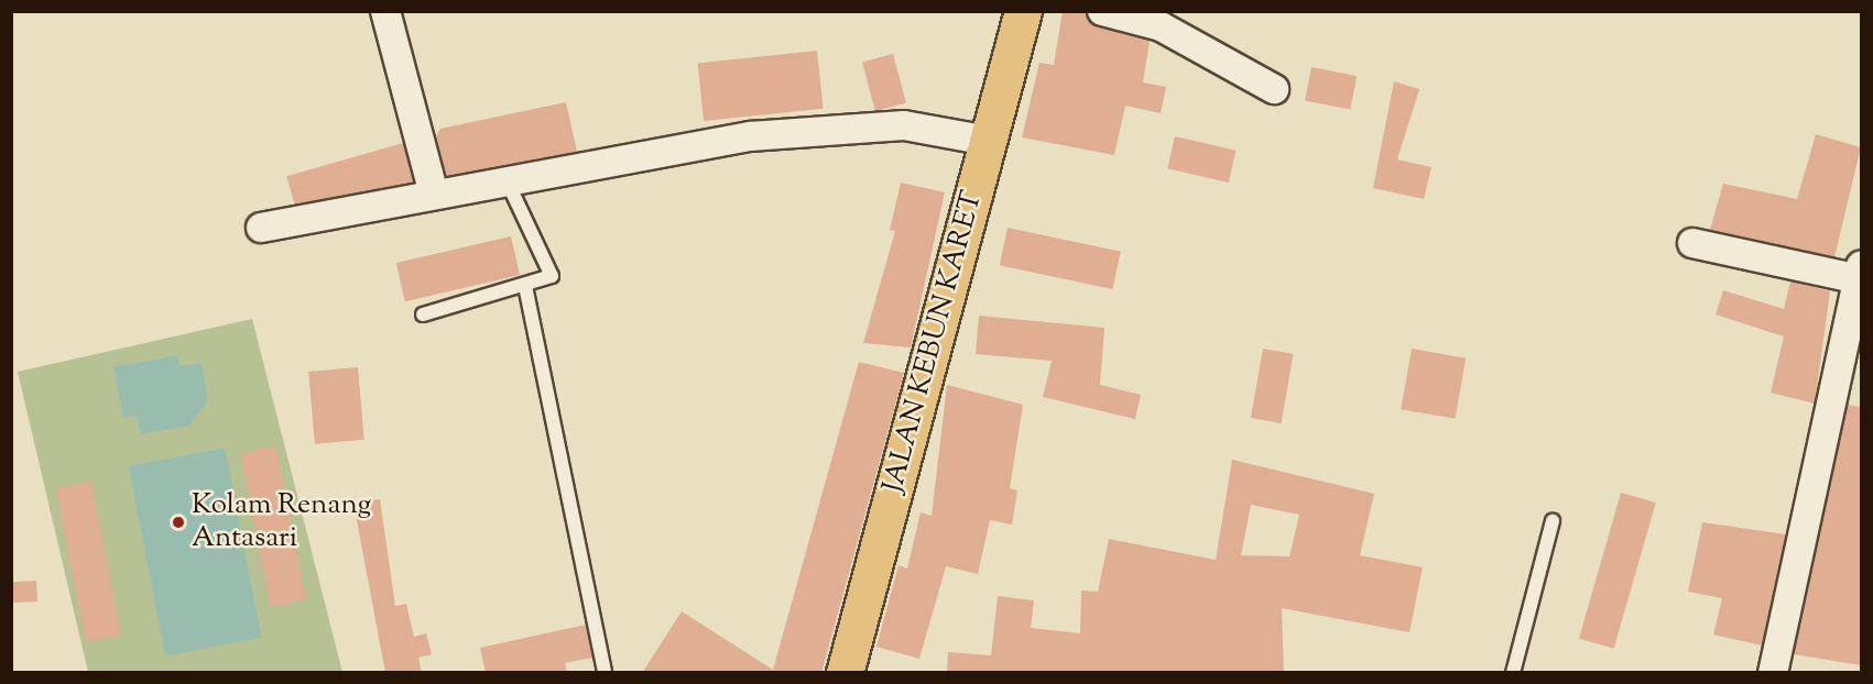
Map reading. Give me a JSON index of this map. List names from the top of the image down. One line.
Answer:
{"streets":{"main road":["JALAN KEBUN KARET"]},"places":["Kolam Renang Antasari"]}
